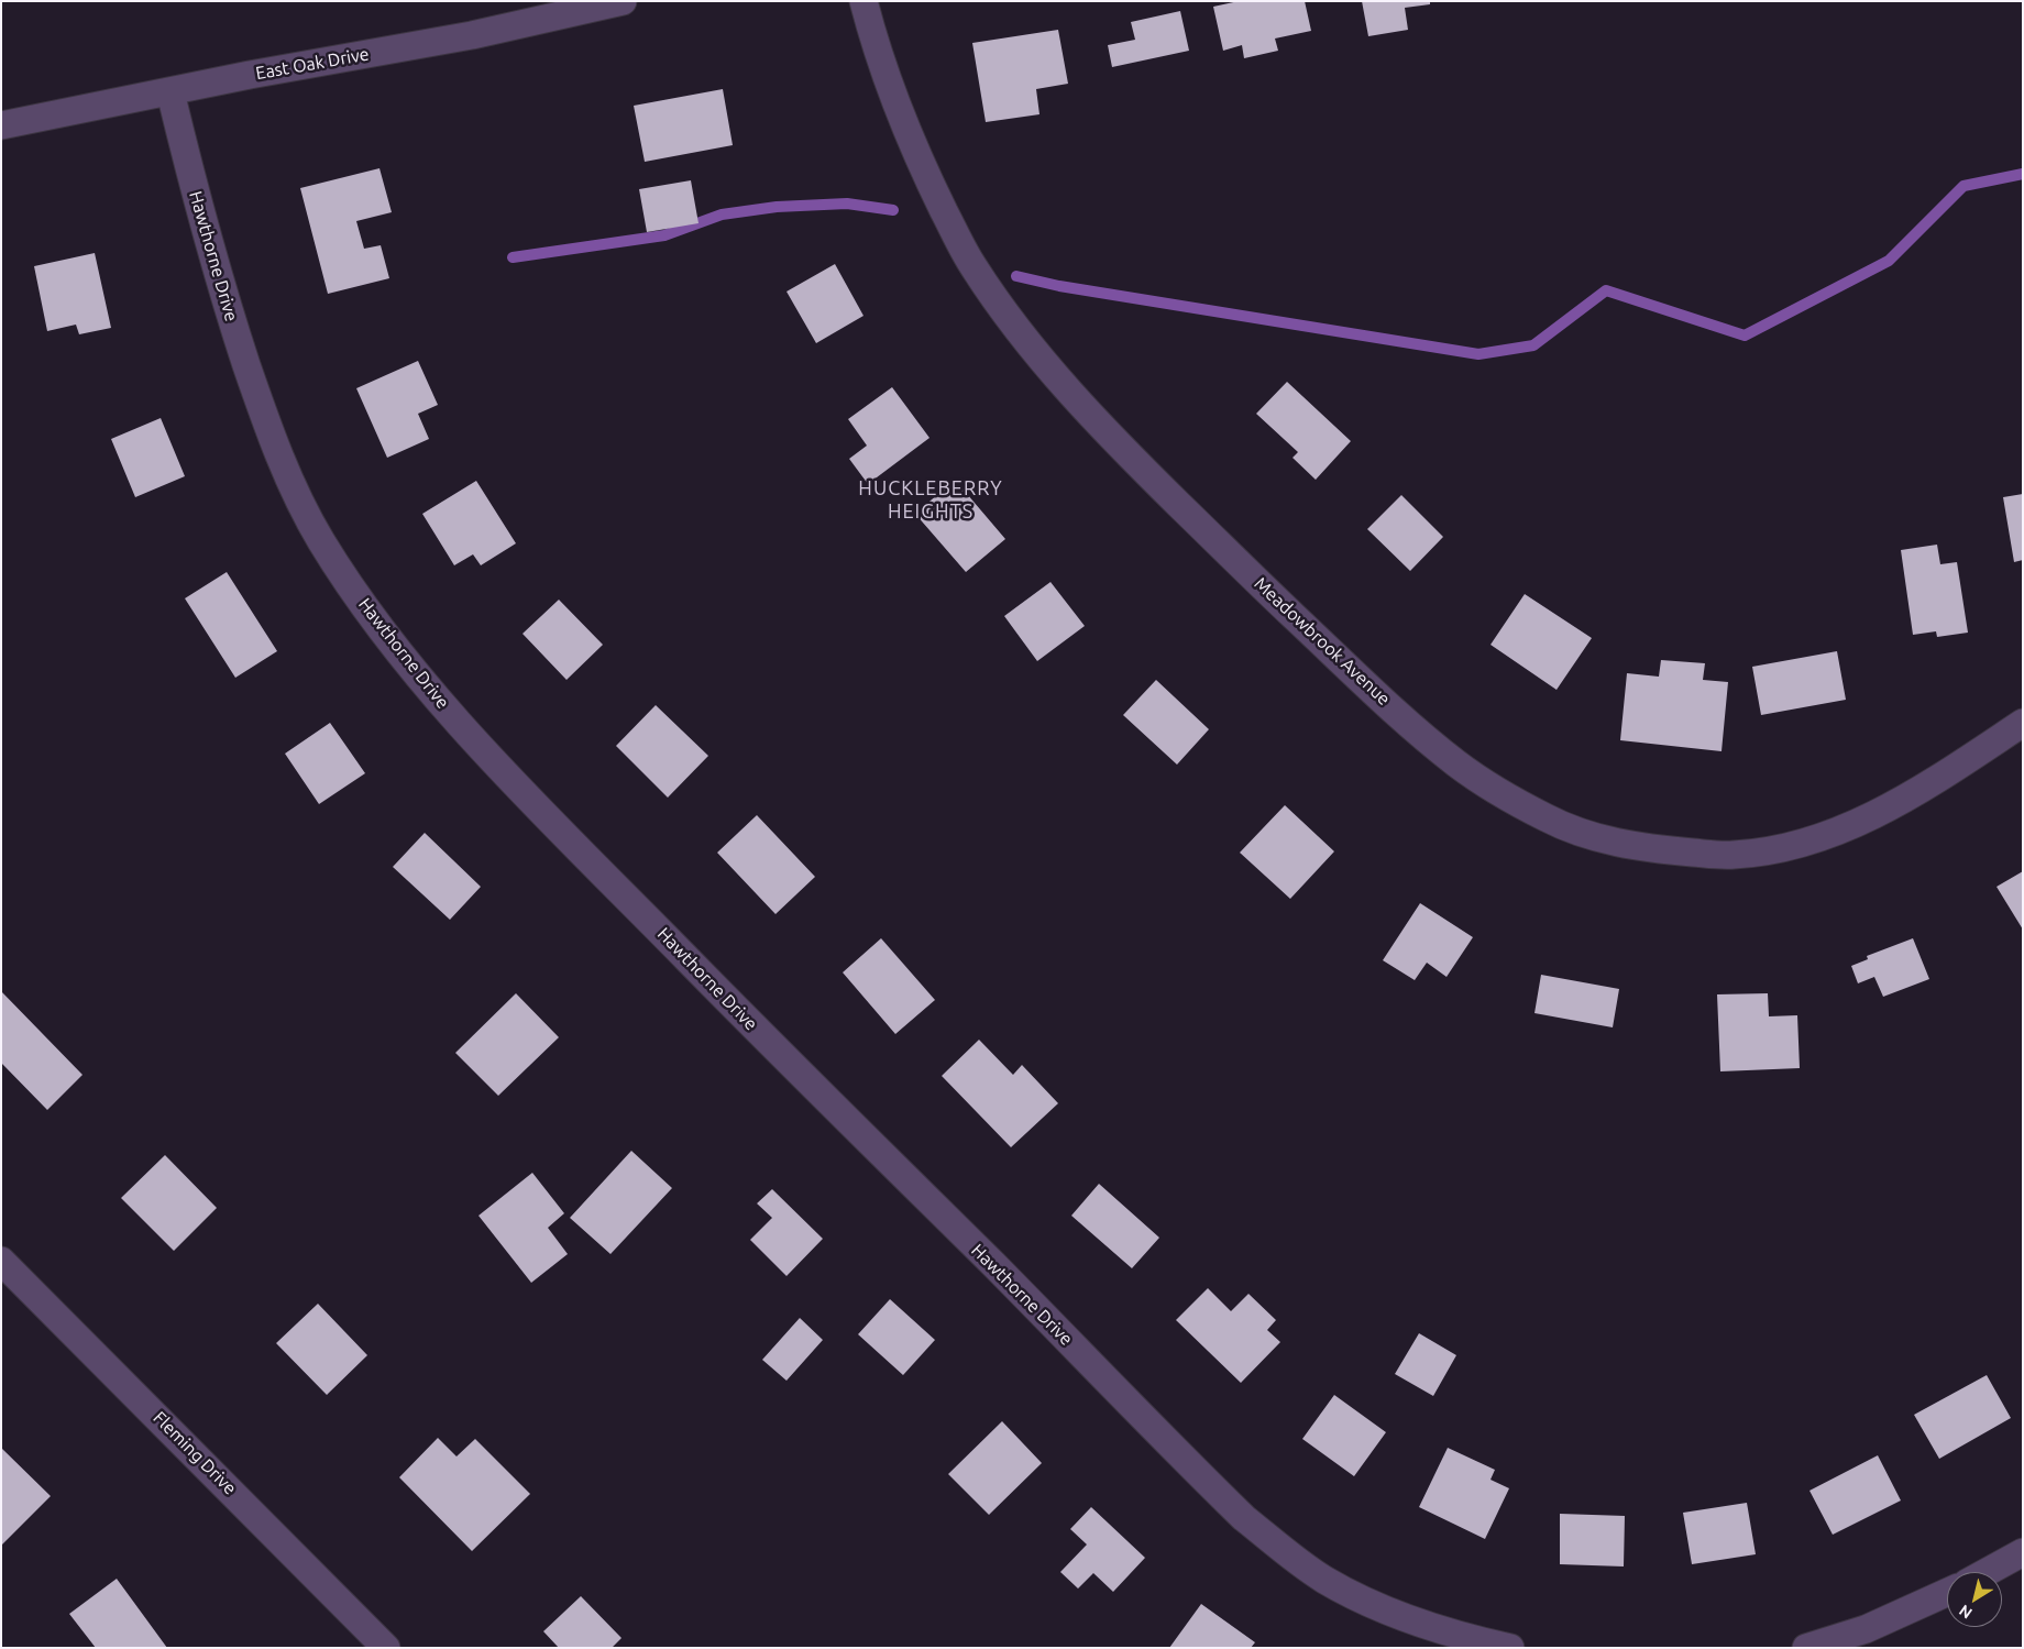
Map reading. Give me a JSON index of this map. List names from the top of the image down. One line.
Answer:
{"streets":{"street":["East Oak Drive","Hawthorne Drive","Meadowbrook Avenue","Fleming Drive"]},"crossings":[["East Oak Drive","Hawthorne Drive"]],"districts":["HUCKLEBERRY HEIGHTS"],"north":"bottom left"}
